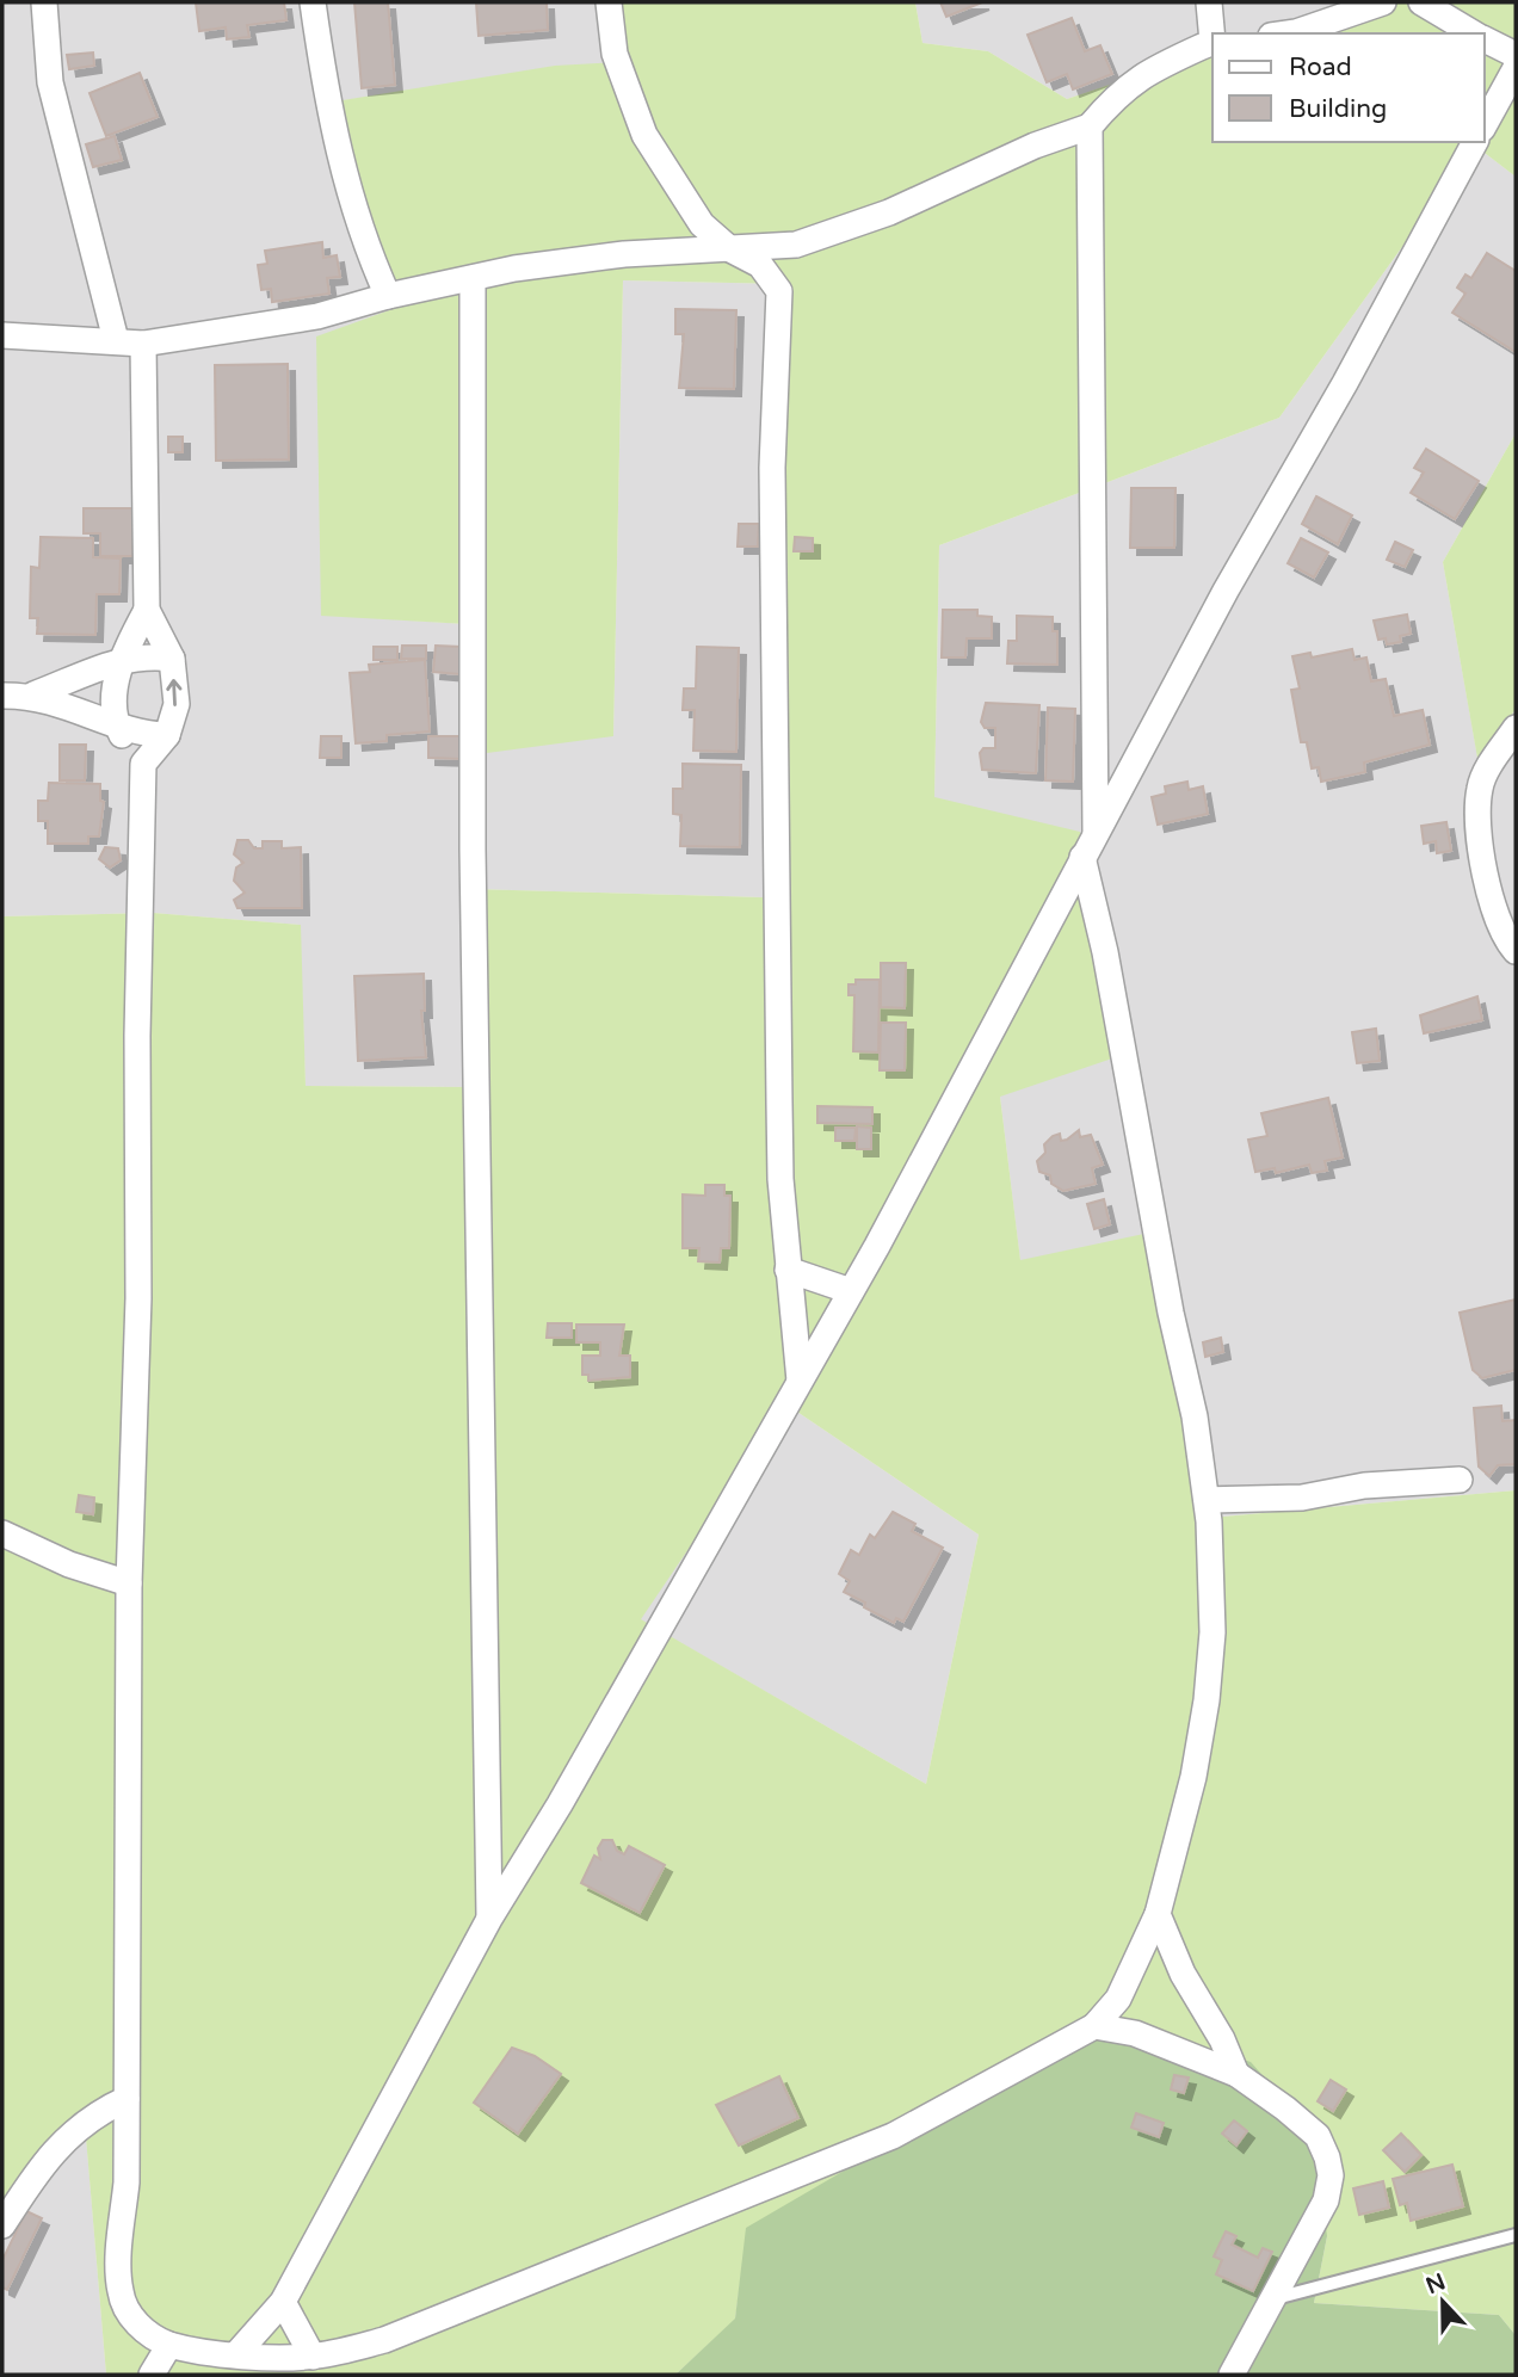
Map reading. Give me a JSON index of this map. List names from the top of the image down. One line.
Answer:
{"legend":["Road","Building"],"north":"top"}
